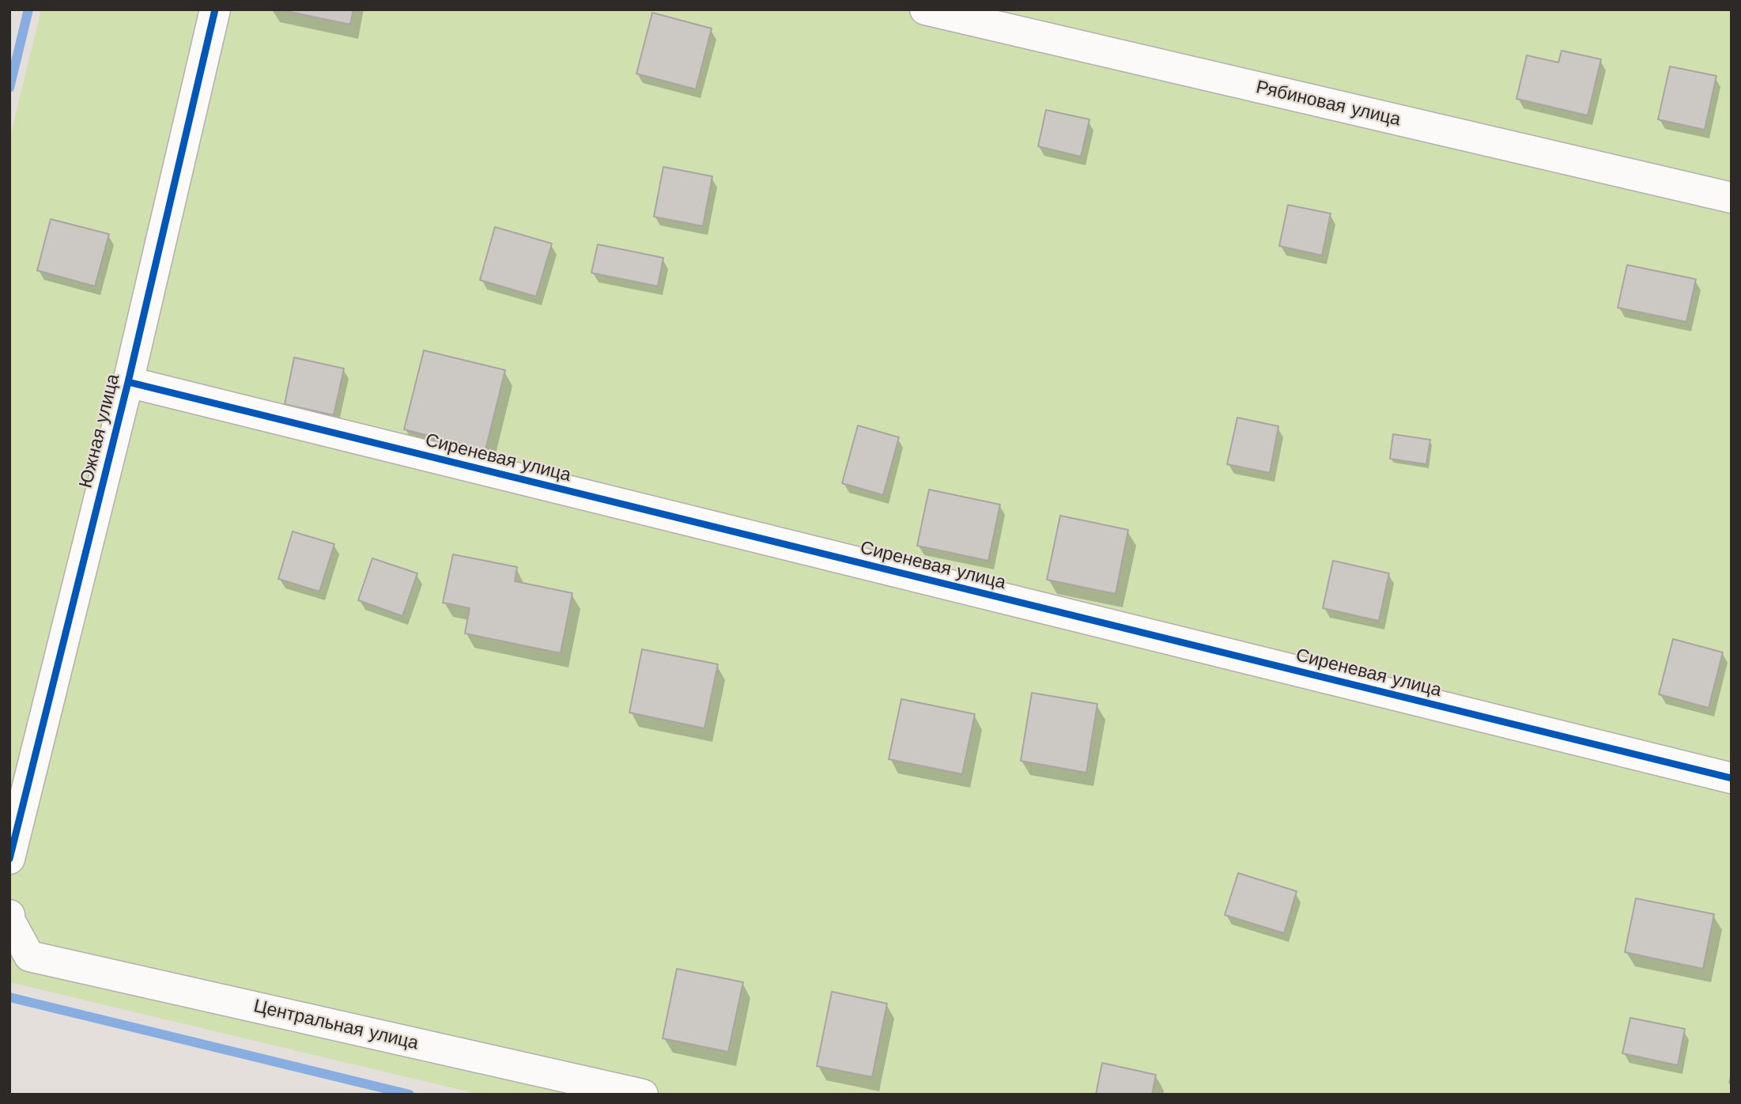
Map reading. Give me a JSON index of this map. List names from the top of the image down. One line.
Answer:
{"streets":{"street":["Рябиновая улица","Южная улица","Сиреневая улица","Центральная улица"]},"crossings":[["Южная улица","Сиреневая улица"]]}
